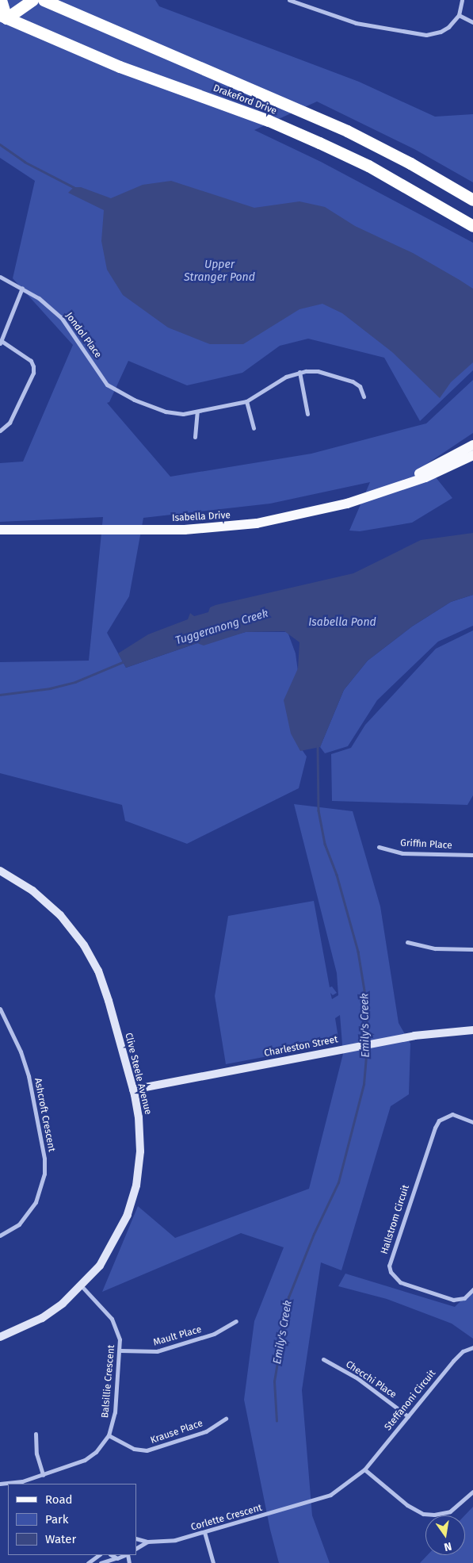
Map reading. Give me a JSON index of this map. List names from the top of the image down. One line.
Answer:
{"streets":{"highway":["Drakeford Drive"],"main road":["Isabella Drive"],"street":["Jondol Place","Griffin Place","Charleston Street","Clive Steele Avenue","Ashcroft Crescent","Hallstrom Circuit","Mault Place","Checchi Place","Balsillie Crescent","Steffanoni Circuit","Krause Place","Corlette Crescent"]},"crossings":[["Charleston Street","Clive Steele Avenue"],["Clive Steele Avenue","Balsillie Crescent"],["Mault Place","Balsillie Crescent"],["Checchi Place","Steffanoni Circuit"],["Balsillie Crescent","Krause Place"],["Steffanoni Circuit","Corlette Crescent"]],"water":["Upper Stranger Pond","Isabella Pond","Tuggeranong Creek","Emily's Creek"],"legend":["Road","Park","Water"],"north":"bottom"}
